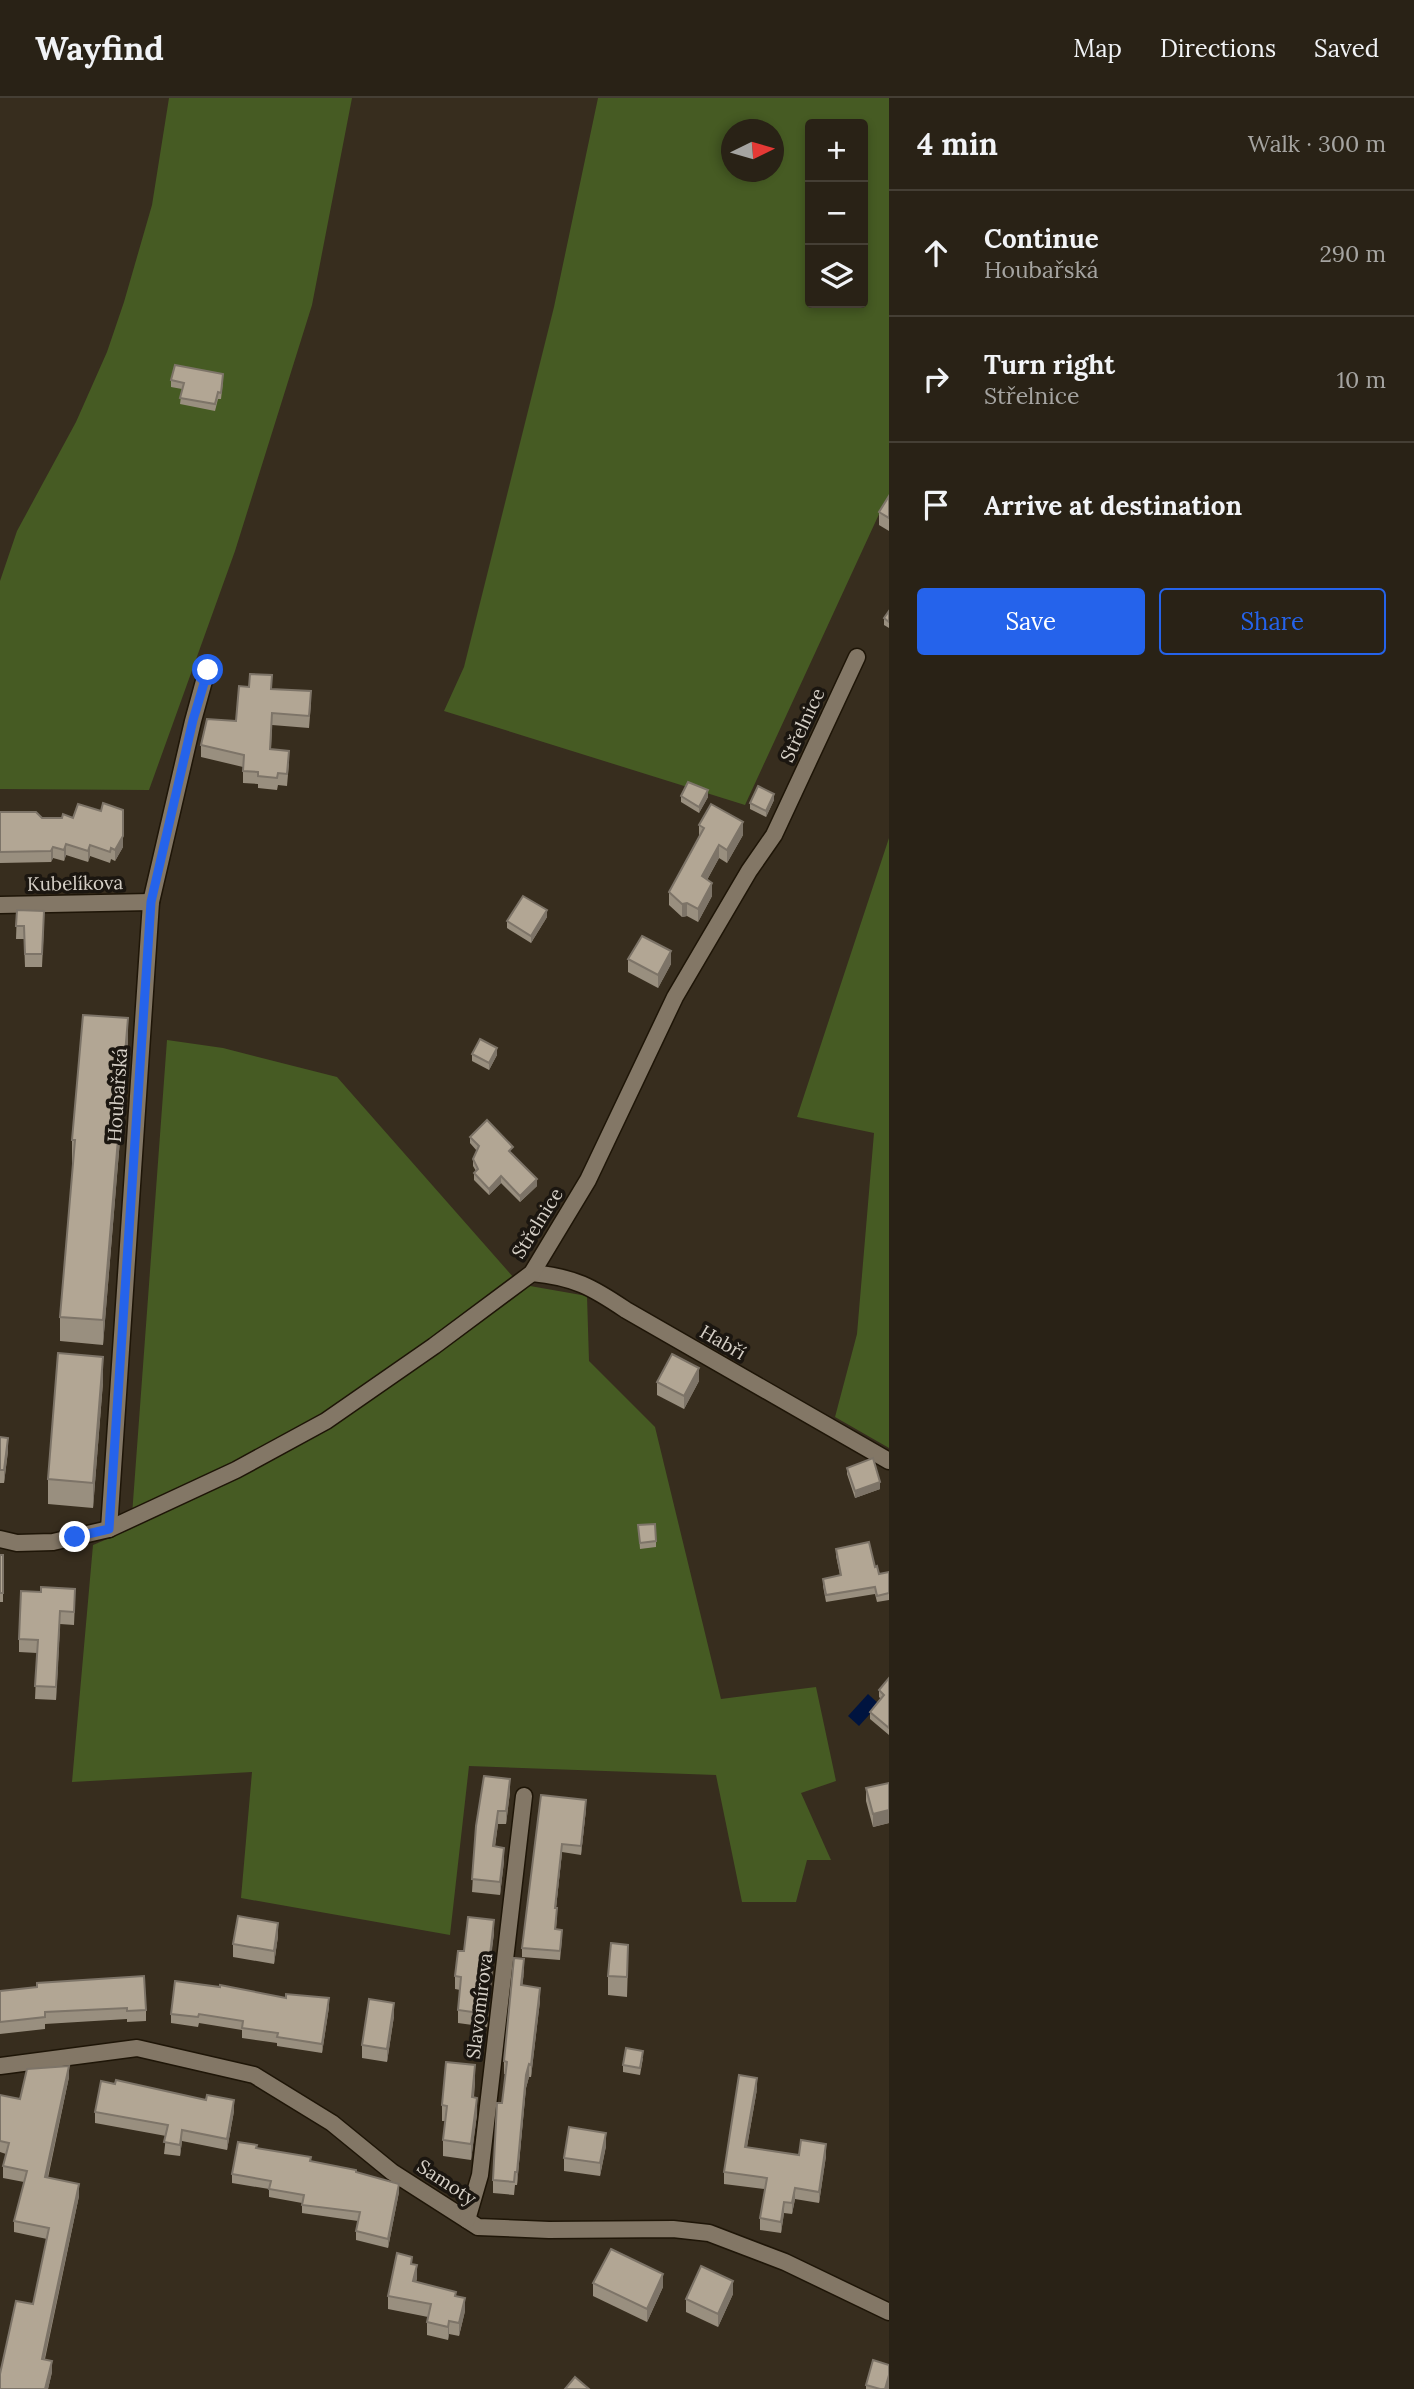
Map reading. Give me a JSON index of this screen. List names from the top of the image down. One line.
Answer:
{"streets":{"street":["Střelnice","Kubelíkova","Houbařská","Habří","Slavomírova","Samoty"]},"crossings":[["Střelnice","Houbařská"],["Střelnice","Habří"],["Kubelíkova","Houbařská"],["Slavomírova","Samoty"]],"north":"right","page":{"header":"Wayfind","nav":["Map","Directions","Saved"],"heading":["4 min","Walk · 300 m"],"map_buttons":["+","−"],"list":[["Continue","Houbařská","290 m"],["Turn right","Střelnice","10 m"],"Arrive at destination"],"buttons":["Save","Share"]}}
